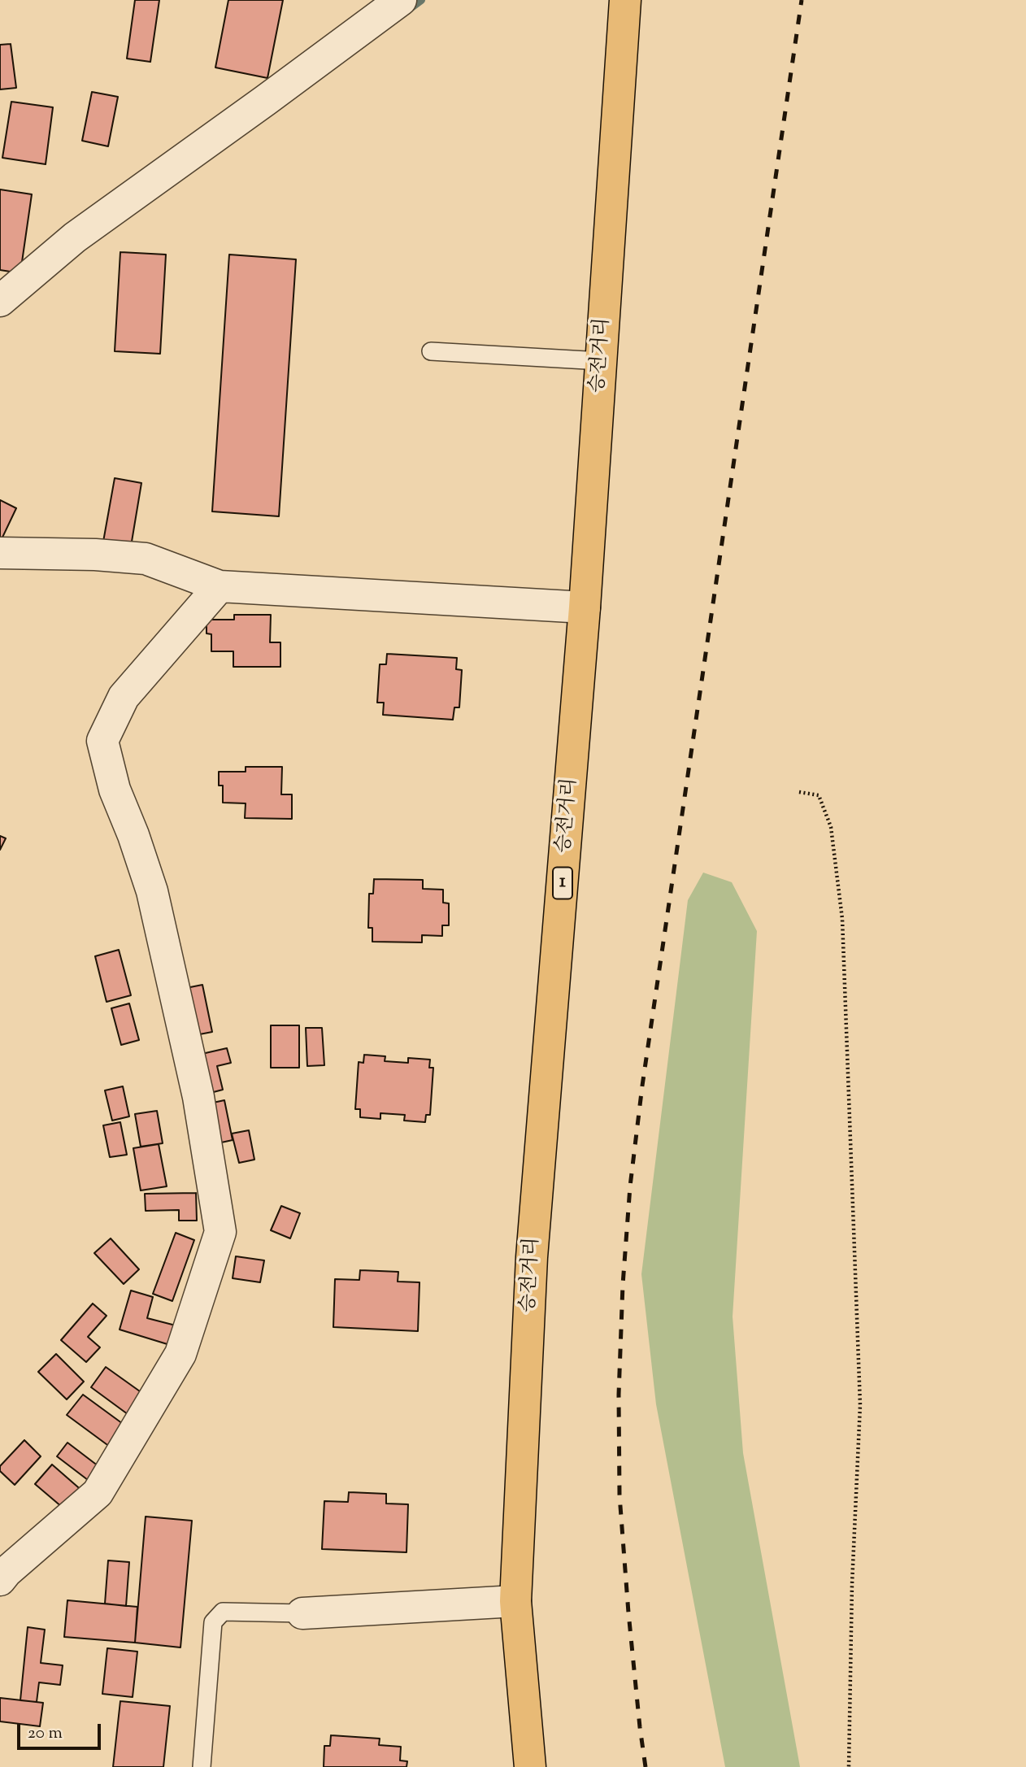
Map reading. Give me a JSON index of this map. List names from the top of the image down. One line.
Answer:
{"streets":{"main road":["승전거리","1"]},"scale_bar":"20 m"}
